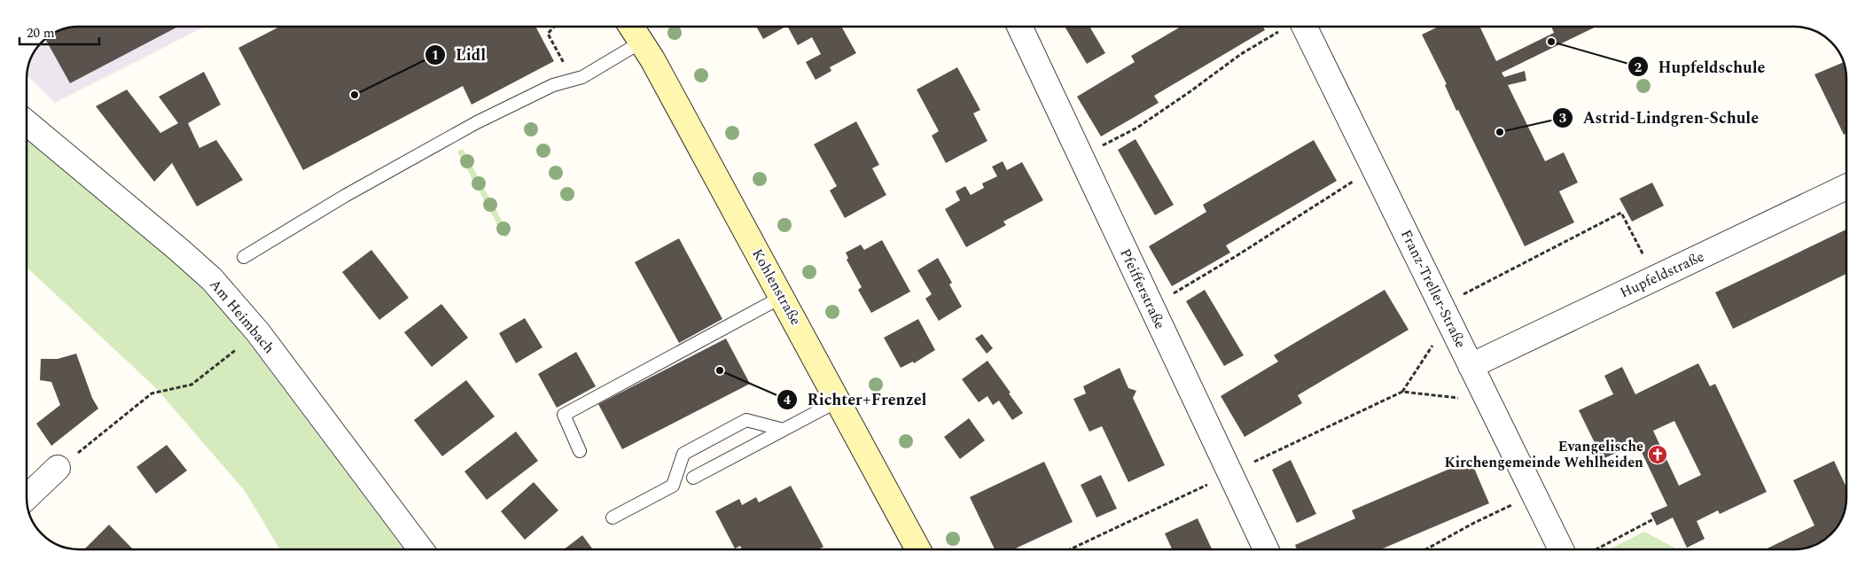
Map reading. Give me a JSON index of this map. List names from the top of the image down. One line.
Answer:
{"streets":{"main road":["Kohlenstraße"],"street":["Hupfeldstraße","Pfeifferstraße","Franz-Treller-Straße","Am Heimbach"]},"crossings":[["Hupfeldstraße","Franz-Treller-Straße"]],"places":{"other":["Hupfeldschule","Lidl","Astrid-Lindgren-Schule","Richter+Frenzel"],"church":["Evangelische Kirchengemeinde Wehlheiden"]},"scale_bar":"20 m"}
